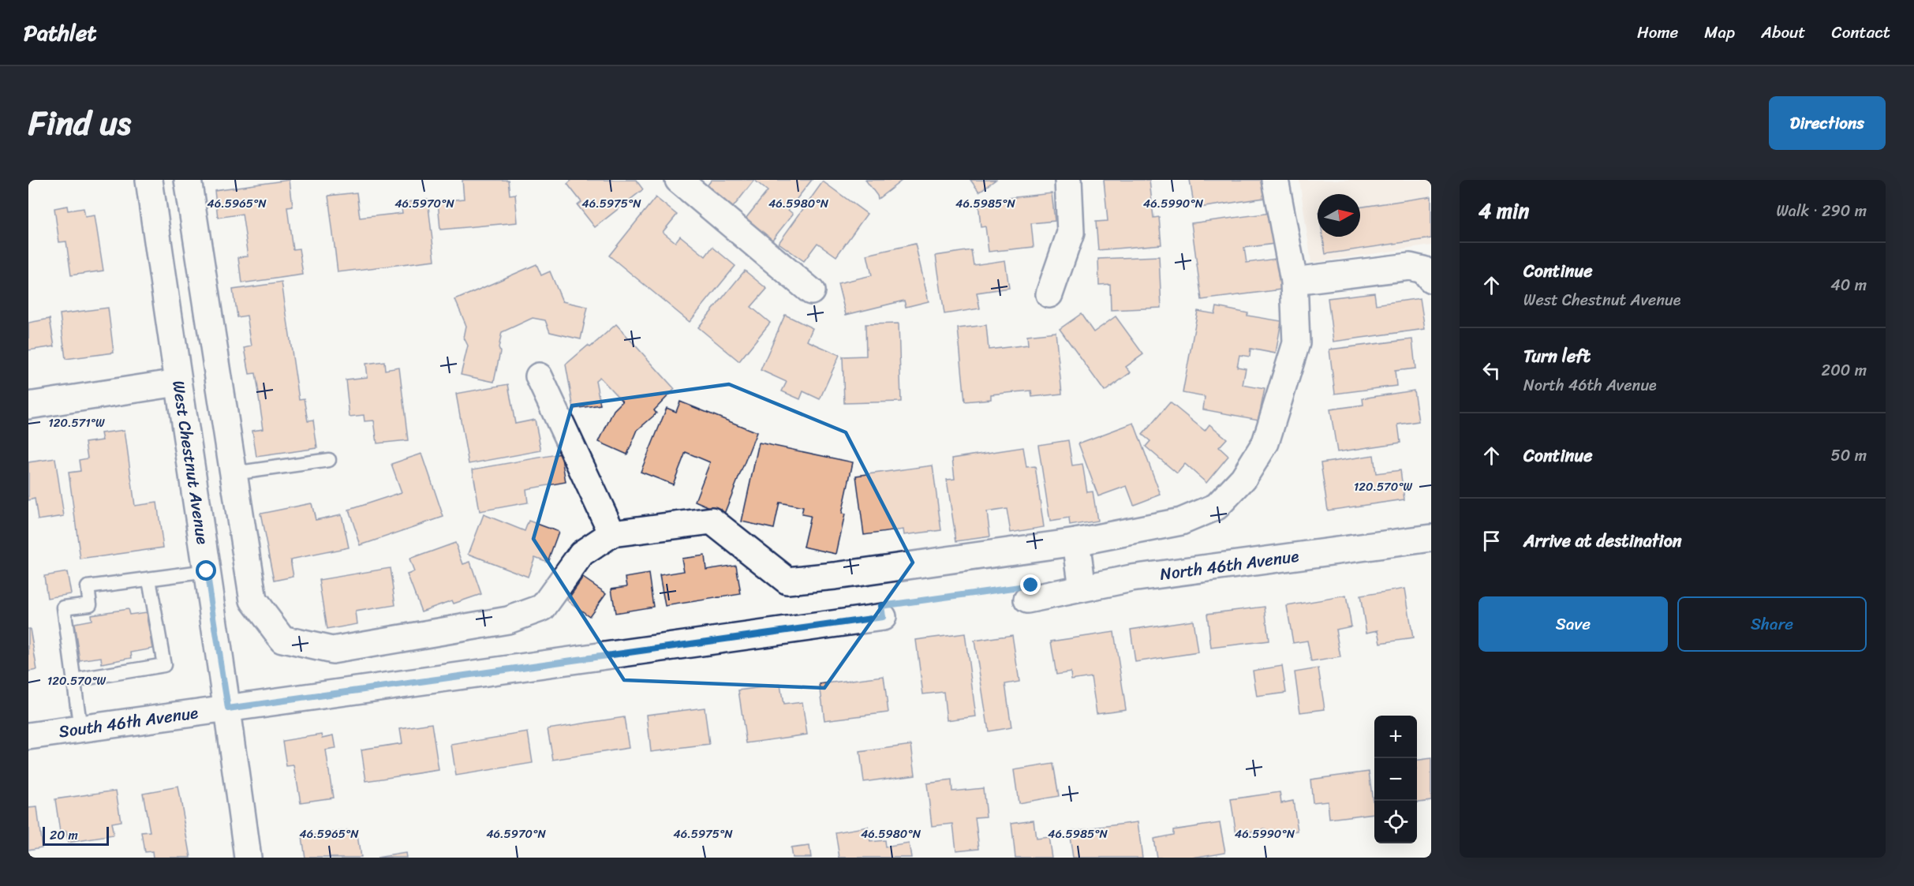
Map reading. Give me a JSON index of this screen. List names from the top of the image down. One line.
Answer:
{"streets":{"street":["West Chestnut Avenue","North 46th Avenue","South 46th Avenue"]},"crossings":[["West Chestnut Avenue","South 46th Avenue"]],"scale_bar":"20 m","north":"right","page":{"header":"Pathlet","nav":["Home","Map","About","Contact"],"title":"Find us","buttons":["Directions",["Save","Share"]],"heading":["4 min","Walk · 290 m"],"list":[["Continue","West Chestnut Avenue","40 m"],["Turn left","North 46th Avenue","200 m"],["Continue","50 m"],"Arrive at destination"],"map_buttons":["+","−"],"scale":"20 m"},"coordinates":["46.5965°N","46.5970°N","46.5975°N","46.5980°N","46.5985°N","46.5990°N","120.571°W","120.570°W"]}
